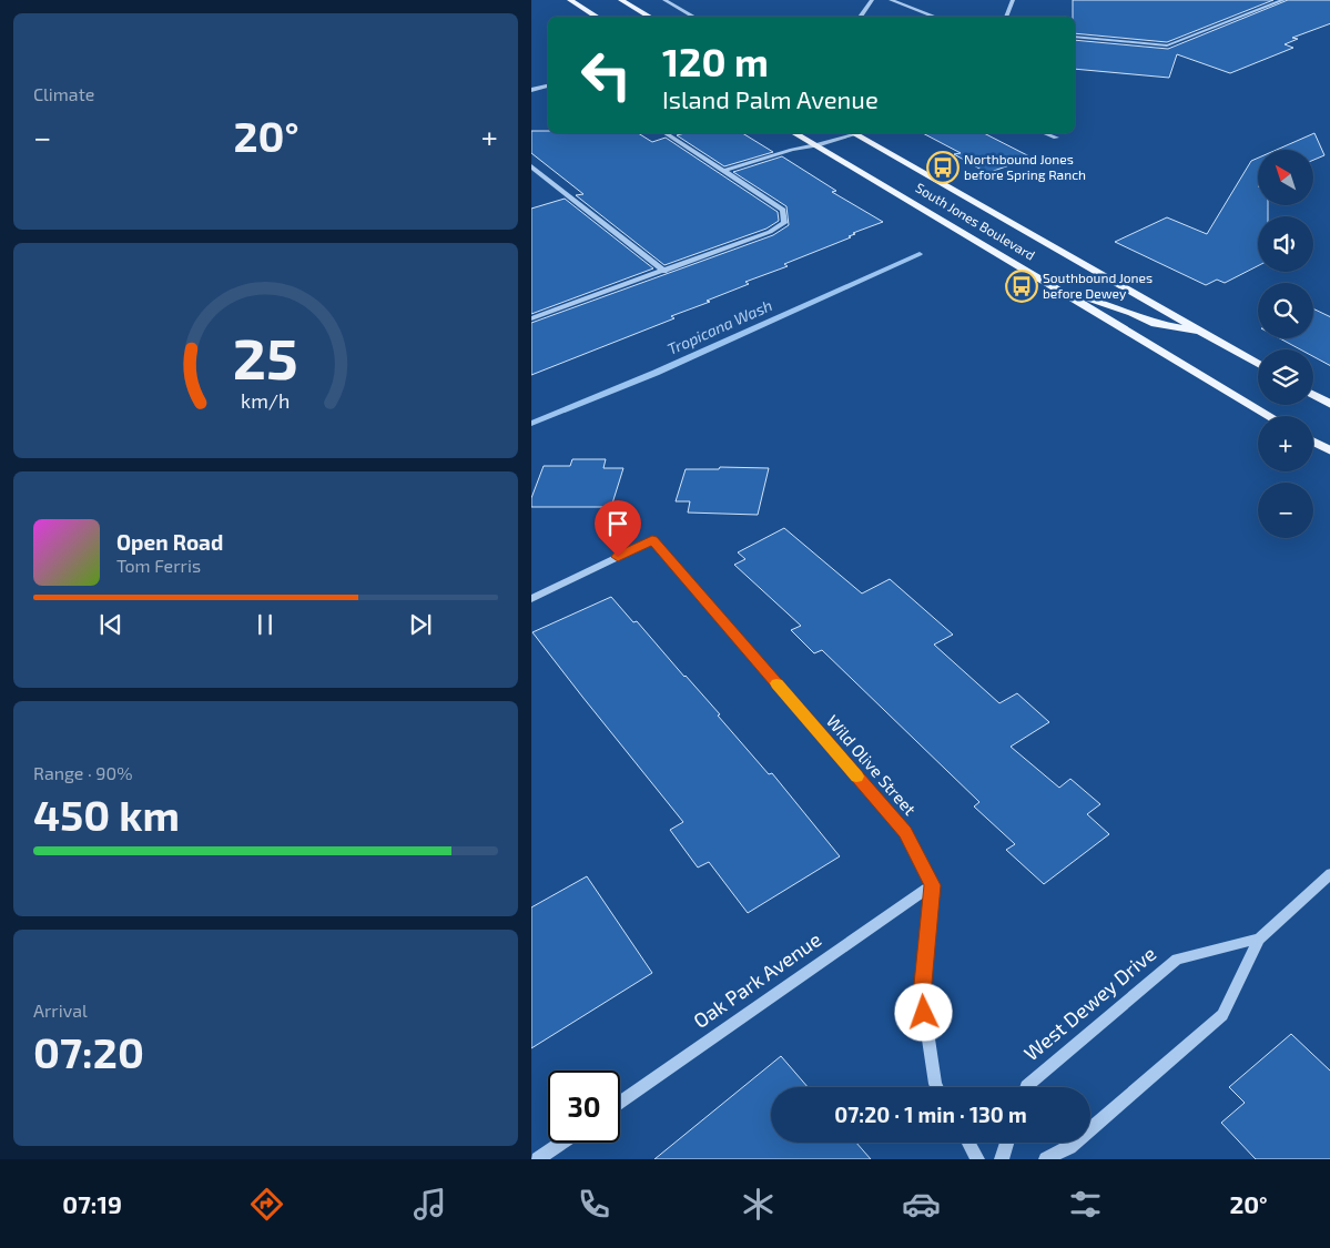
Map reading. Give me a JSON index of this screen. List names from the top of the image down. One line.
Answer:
{"streets":{"main road":["South Jones Boulevard"],"street":["Wild Olive Street","Oak Park Avenue","West Dewey Drive"]},"crossings":[["Wild Olive Street","Oak Park Avenue"]],"water":["Tropicana Wash"],"places":{"bus stop":["Northbound Jones before Spring Ranch","Southbound Jones before Dewey"]},"north":"top left","page":{"tile":["Climate",["Range · 90%","450 km"],["Arrival","07:20"]],"turn":["120 m","Island Palm Avenue"],"heat":["−","20°","+"],"map_buttons":["+","−"],"song":["Open Road","Tom Ferris"],"limit":"30","trip":"07:20 · 1 min · 130 m","tabs":["07:19","20°"],"gauge":["25","km/h"]}}
